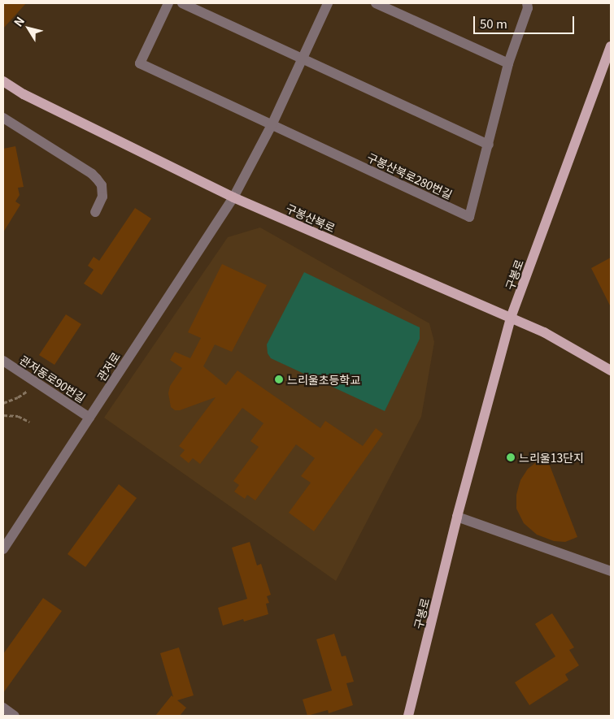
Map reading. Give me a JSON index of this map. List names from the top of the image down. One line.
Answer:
{"streets":{"main road":["구봉산북로","구봉로"],"street":["구봉산북로280번길","관저로","관저동로90번길"]},"crossings":[["구봉산북로","구봉로"],["구봉산북로","관저로"],["관저로","관저동로90번길"]],"places":["느리울초등학교","느리울13단지"],"scale_bar":"50 m","north":"top left"}
